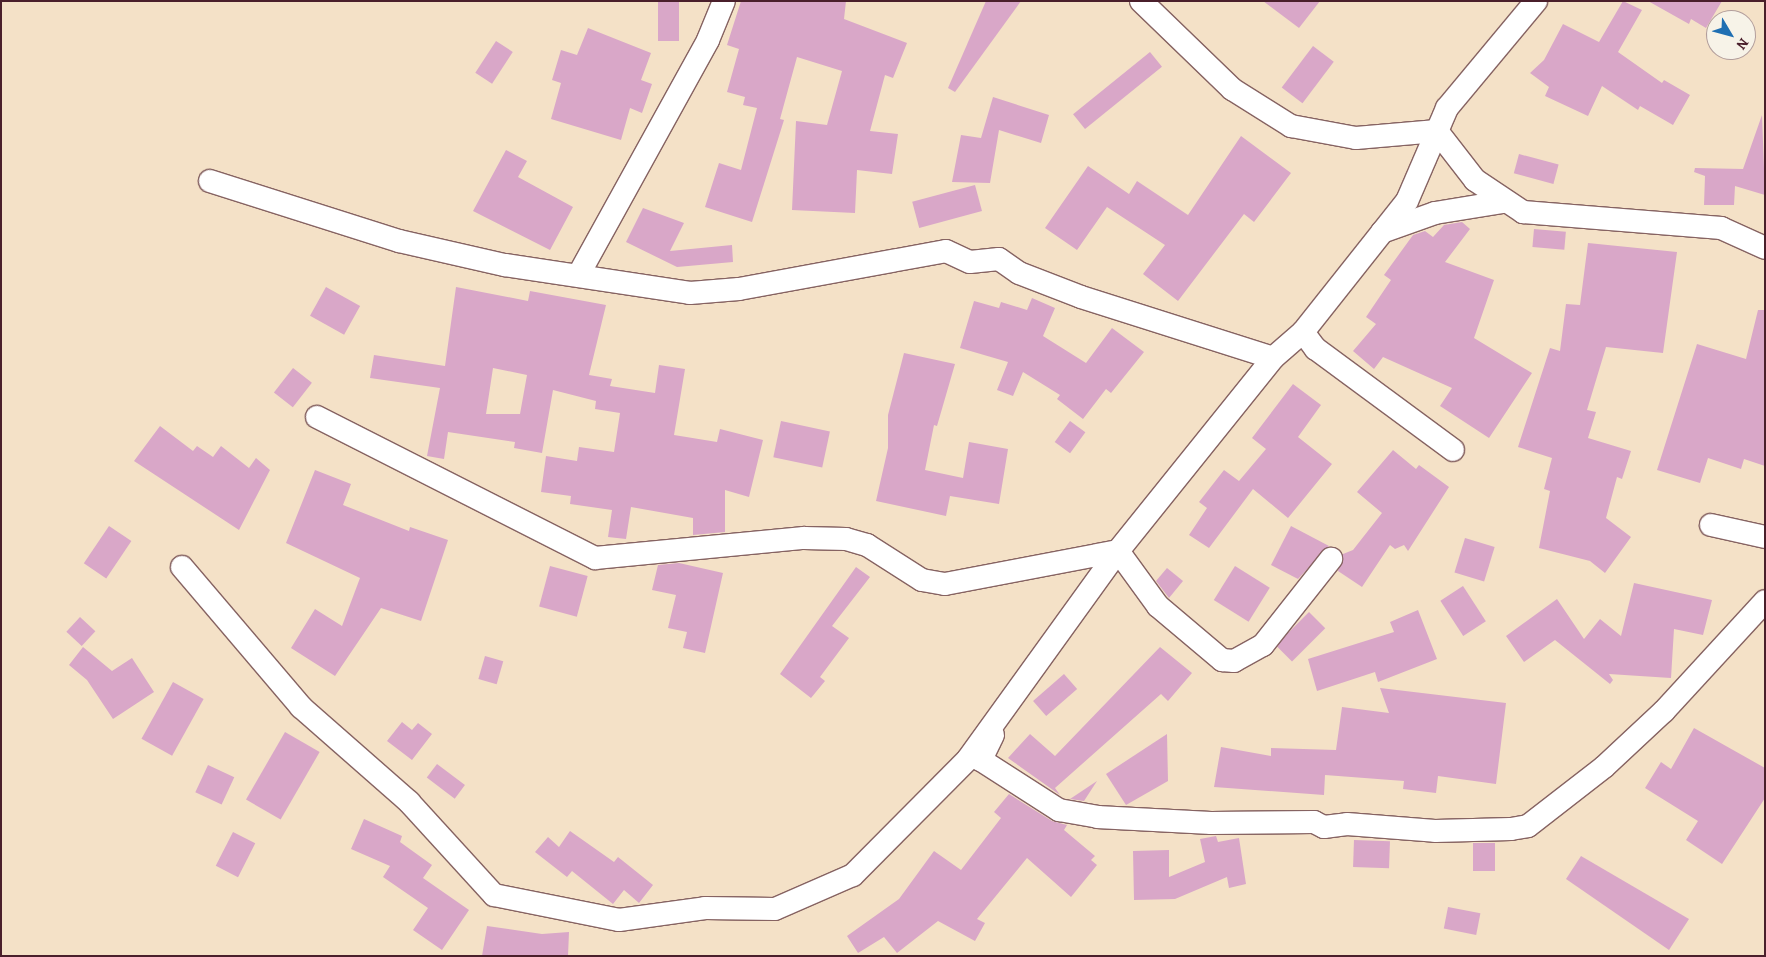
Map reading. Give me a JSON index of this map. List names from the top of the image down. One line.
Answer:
{"north":"bottom right"}
